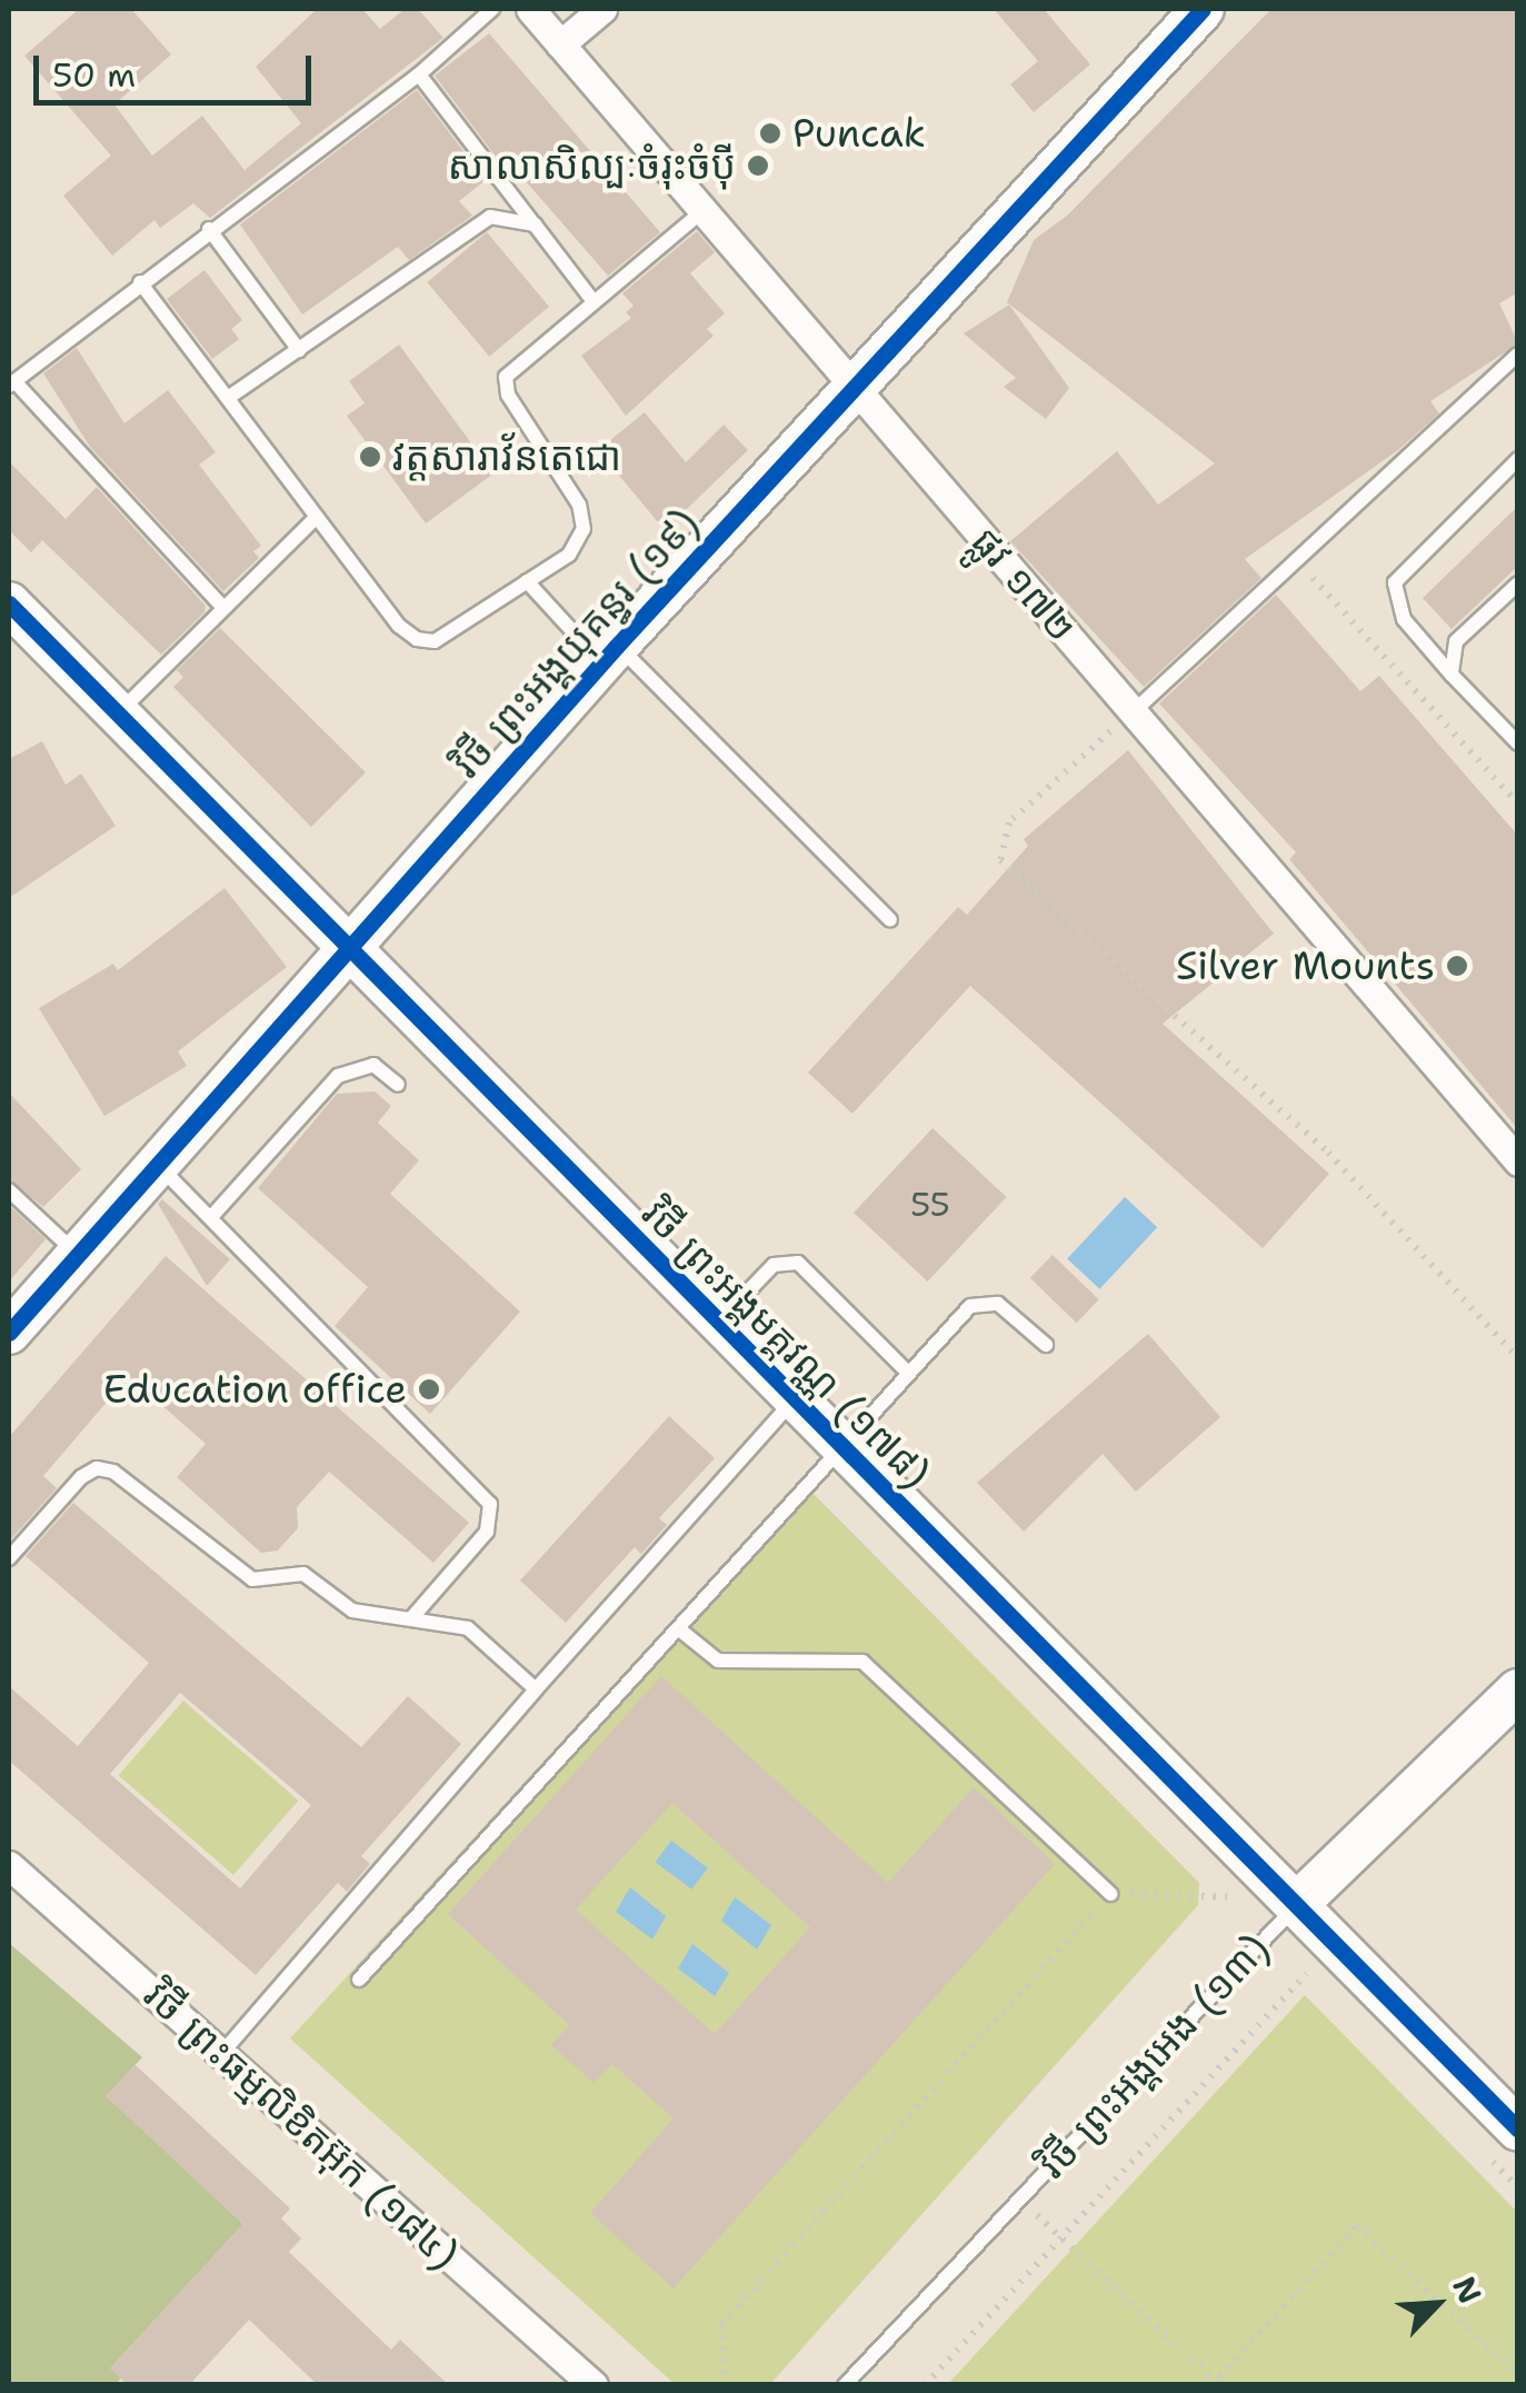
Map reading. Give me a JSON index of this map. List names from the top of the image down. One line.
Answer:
{"streets":{"street":["ផ្លូវ ១៧២","វិថី ព្រះអង្គយុគន្ធរ (១៩)","វិថី ព្រះអង្គមគ្គវណ្ណ (១៧៨)","វិថី ព្រះអង្គអេង (១៣)","វិថី ព្រះធម្មលិខិតអ៊ុក (១៨៤)"]},"crossings":[["ផ្លូវ ១៧២","វិថី ព្រះអង្គយុគន្ធរ (១៩)"],["វិថី ព្រះអង្គយុគន្ធរ (១៩)","វិថី ព្រះអង្គមគ្គវណ្ណ (១៧៨)"],["វិថី ព្រះអង្គមគ្គវណ្ណ (១៧៨)","វិថី ព្រះអង្គអេង (១៣)"]],"places":["Puncak","សាលាសិល្បៈចំរុះចំប៉ី","វត្តសារាវ័នតេជោ","Silver Mounts","Education office"],"house_numbers":["55"],"scale_bar":"50 m","north":"top right"}
